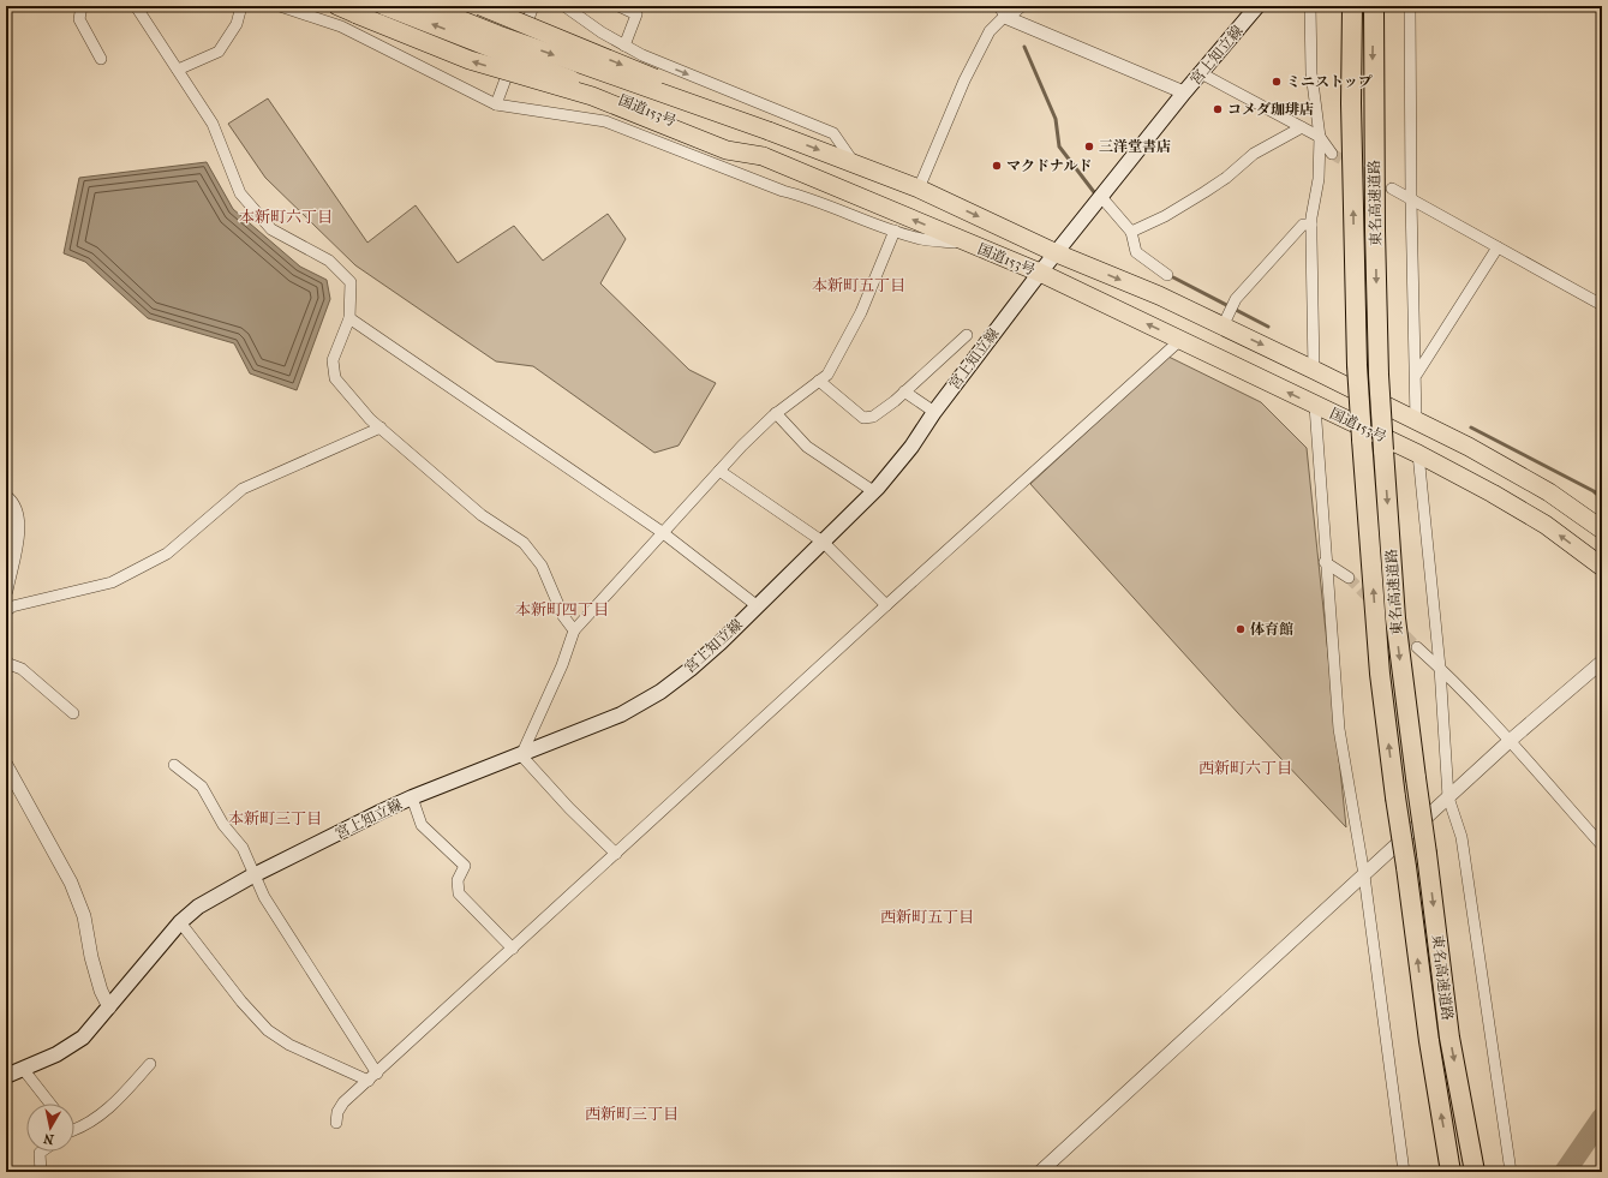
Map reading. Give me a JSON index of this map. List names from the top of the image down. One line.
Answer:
{"streets":{"highway":["国道153号","東名高速道路"],"main road":["宮上知立線"]},"crossings":[["宮上知立線","国道153号"]],"districts":["本新町六丁目","本新町五丁目","本新町四丁目","西新町六丁目","本新町三丁目","西新町五丁目","西新町三丁目"],"places":["ミニストップ","コメダ珈琲店","三洋堂書店","マクドナルド","体育館"],"north":"bottom"}
